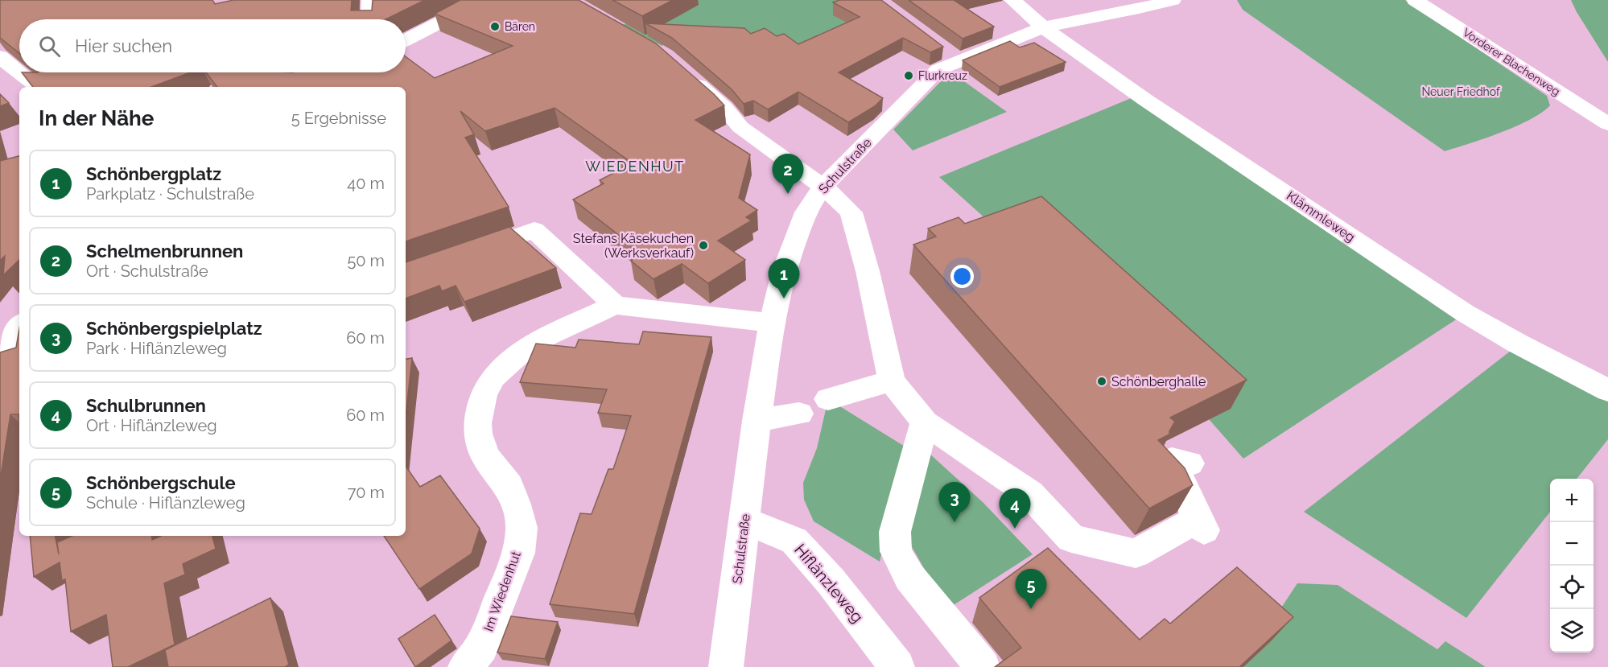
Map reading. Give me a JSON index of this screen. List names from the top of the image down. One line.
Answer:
{"streets":{"street":["Vorderer Blachenweg","Schulstraße","Klämmleweg","Hiflänzleweg","Im Wiedenhut"]},"crossings":[["Schulstraße","Klämmleweg"],["Schulstraße","Hiflänzleweg"]],"districts":["WIEDENHUT"],"parks":["Neuer Friedhof"],"places":["Bären","Flurkreuz","Stefans Käsekuchen (Werksverkauf)","Schönberghalle"],"page":{"search":"Hier suchen","heading":["In der Nähe","5 Ergebnisse"],"list":[{"mark":"1","name":"Schönbergplatz","note":"Parkplatz · Schulstraße","value":"40 m"},{"mark":"2","name":"Schelmenbrunnen","note":"Ort · Schulstraße","value":"50 m"},{"mark":"3","name":"Schönbergspielplatz","note":"Park · Hiflänzleweg","value":"60 m"},{"mark":"4","name":"Schulbrunnen","note":"Ort · Hiflänzleweg","value":"60 m"},{"mark":"5","name":"Schönbergschule","note":"Schule · Hiflänzleweg","value":"70 m"}],"pins":["2","1","3","4","5"],"map_buttons":["+","−"]}}
